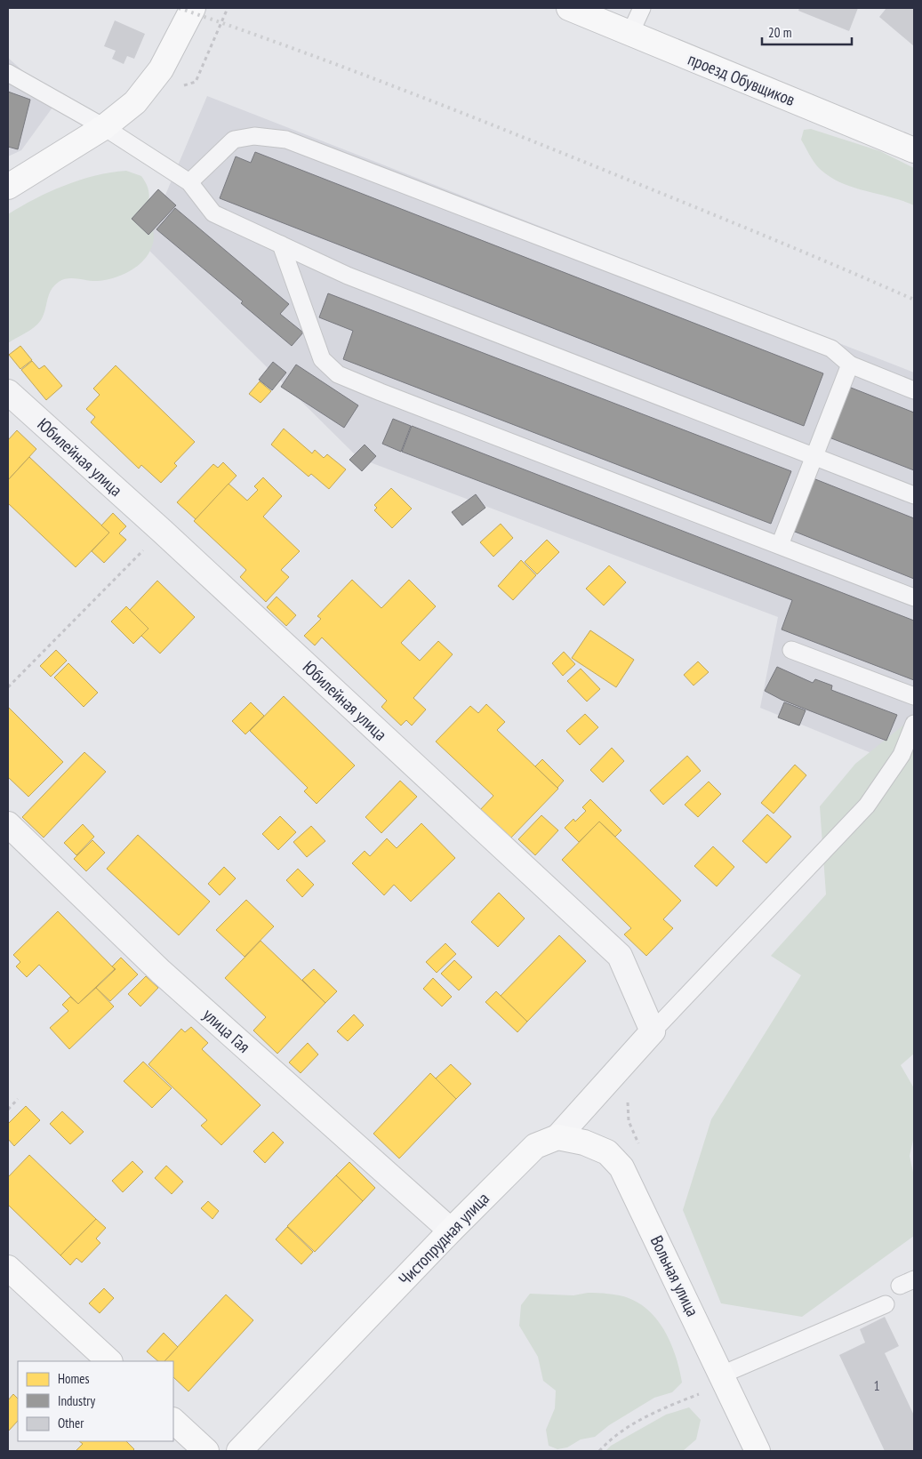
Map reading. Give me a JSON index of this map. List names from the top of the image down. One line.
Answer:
{"streets":{"street":["проезд Обувщиков","Юбилейная улица","улица Гая","Чистопрудная улица","Вольная улица"]},"crossings":[["Юбилейная улица","Чистопрудная улица"],["улица Гая","Чистопрудная улица"],["Чистопрудная улица","Вольная улица"]],"house_numbers":["1"],"legend":["Homes","Industry","Other"],"scale_bar":"20 m"}
